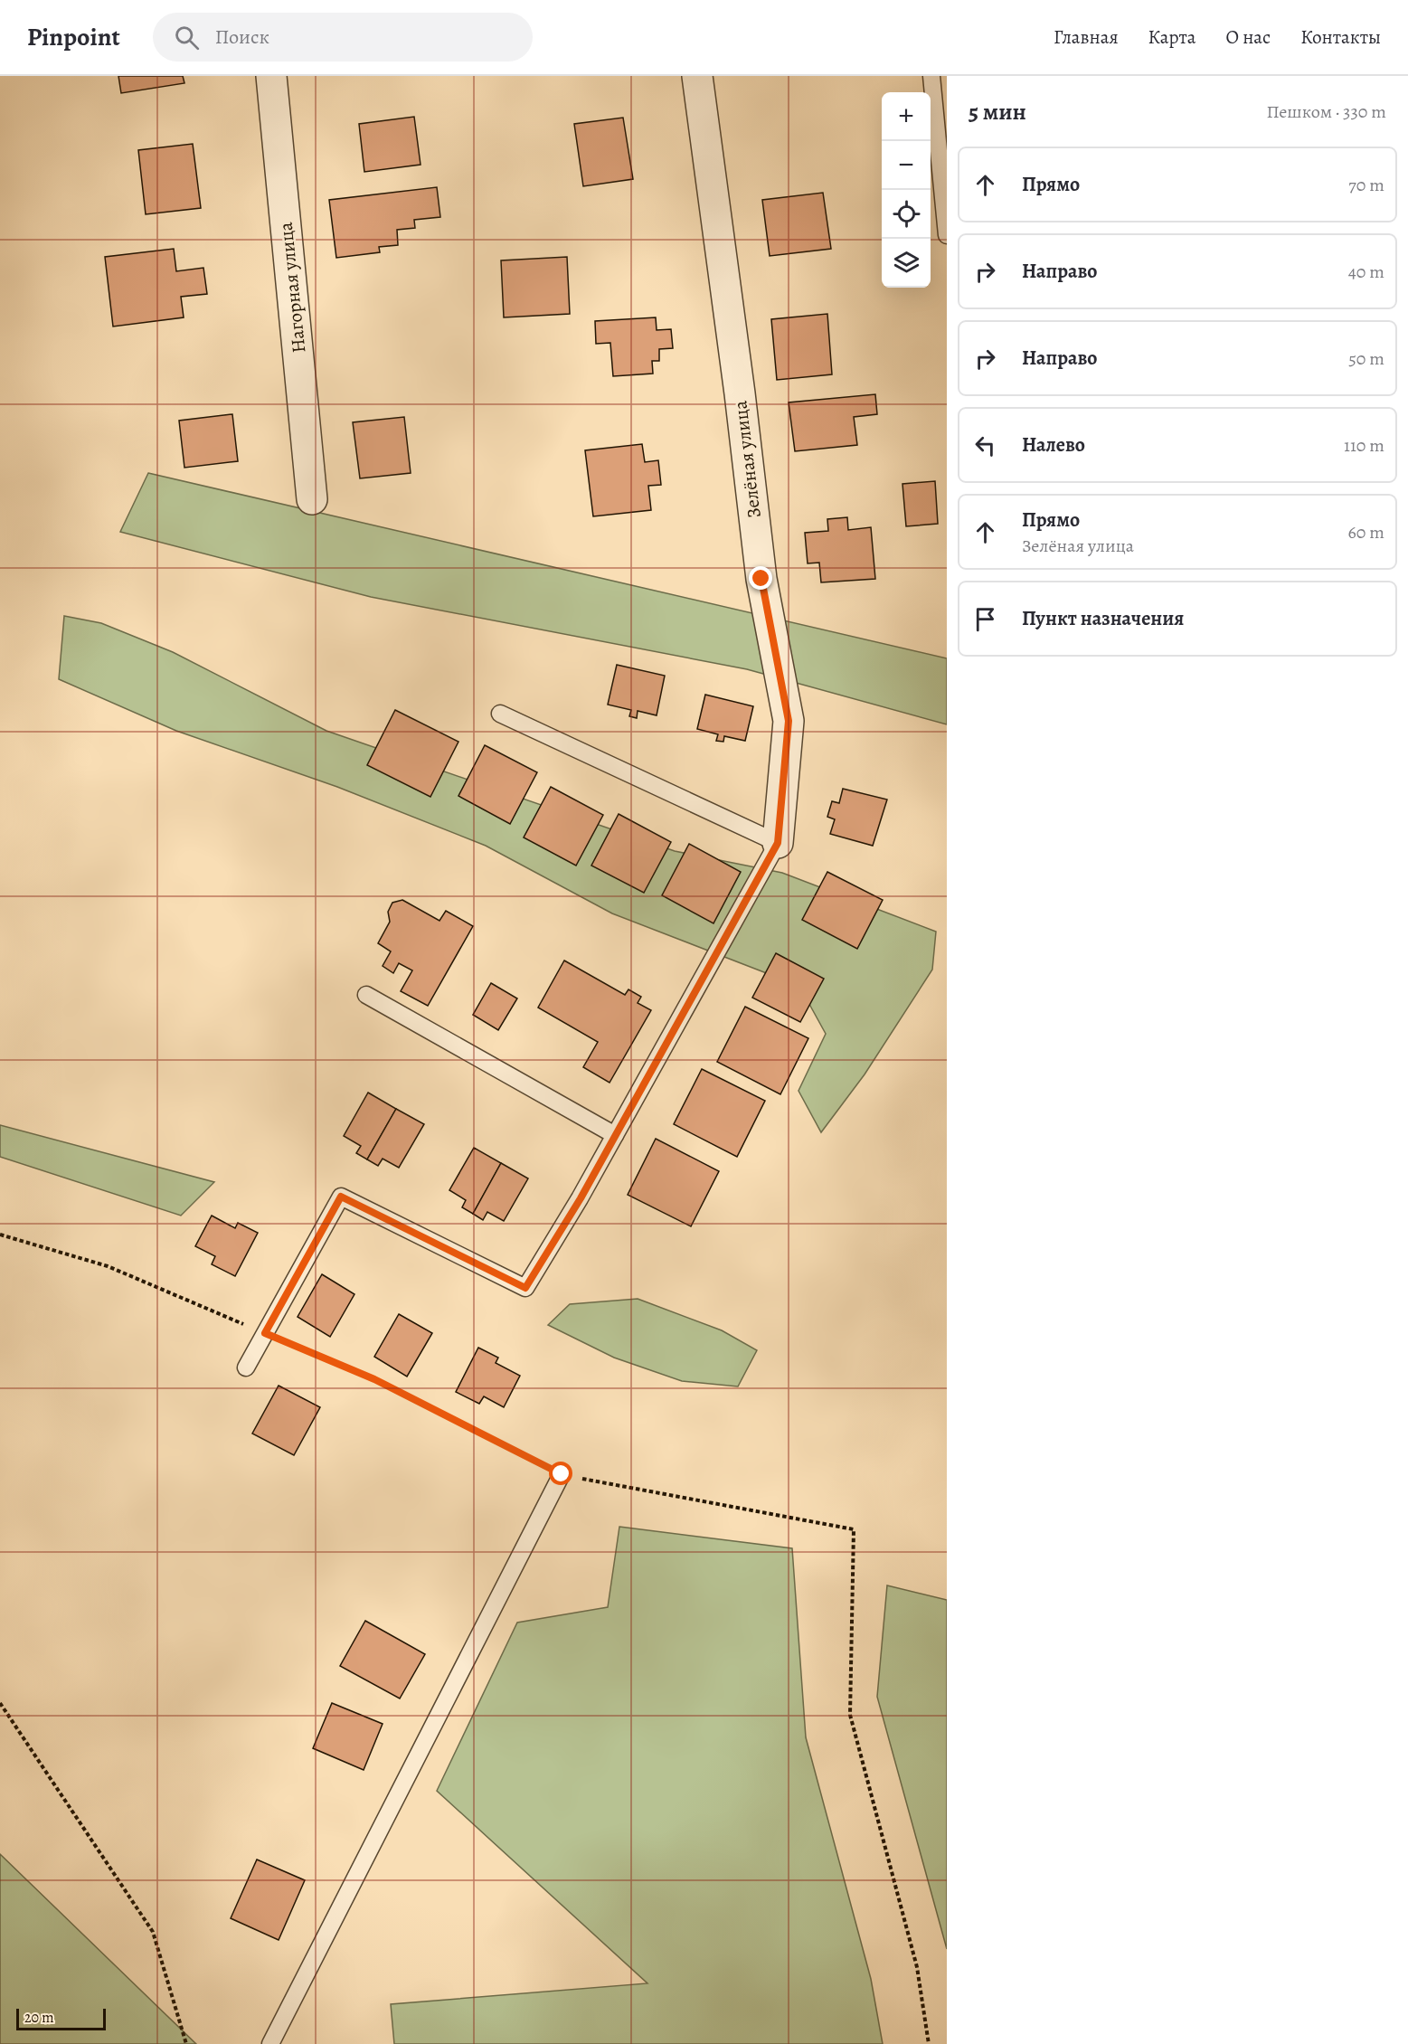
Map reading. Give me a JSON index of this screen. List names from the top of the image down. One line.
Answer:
{"streets":{"street":["Нагорная улица","Зелёная улица"]},"scale_bar":"20 m","page":{"header":"Pinpoint","search":"Поиск","nav":["Главная","Карта","О нас","Контакты"],"heading":["5 мин","Пешком · 330 m"],"map_buttons":["+","−"],"list":[["Прямо","70 m"],["Направо","40 m"],["Направо","50 m"],["Налево","110 m"],["Прямо","Зелёная улица","60 m"],"Пункт назначения"],"scale":"20 m"}}
